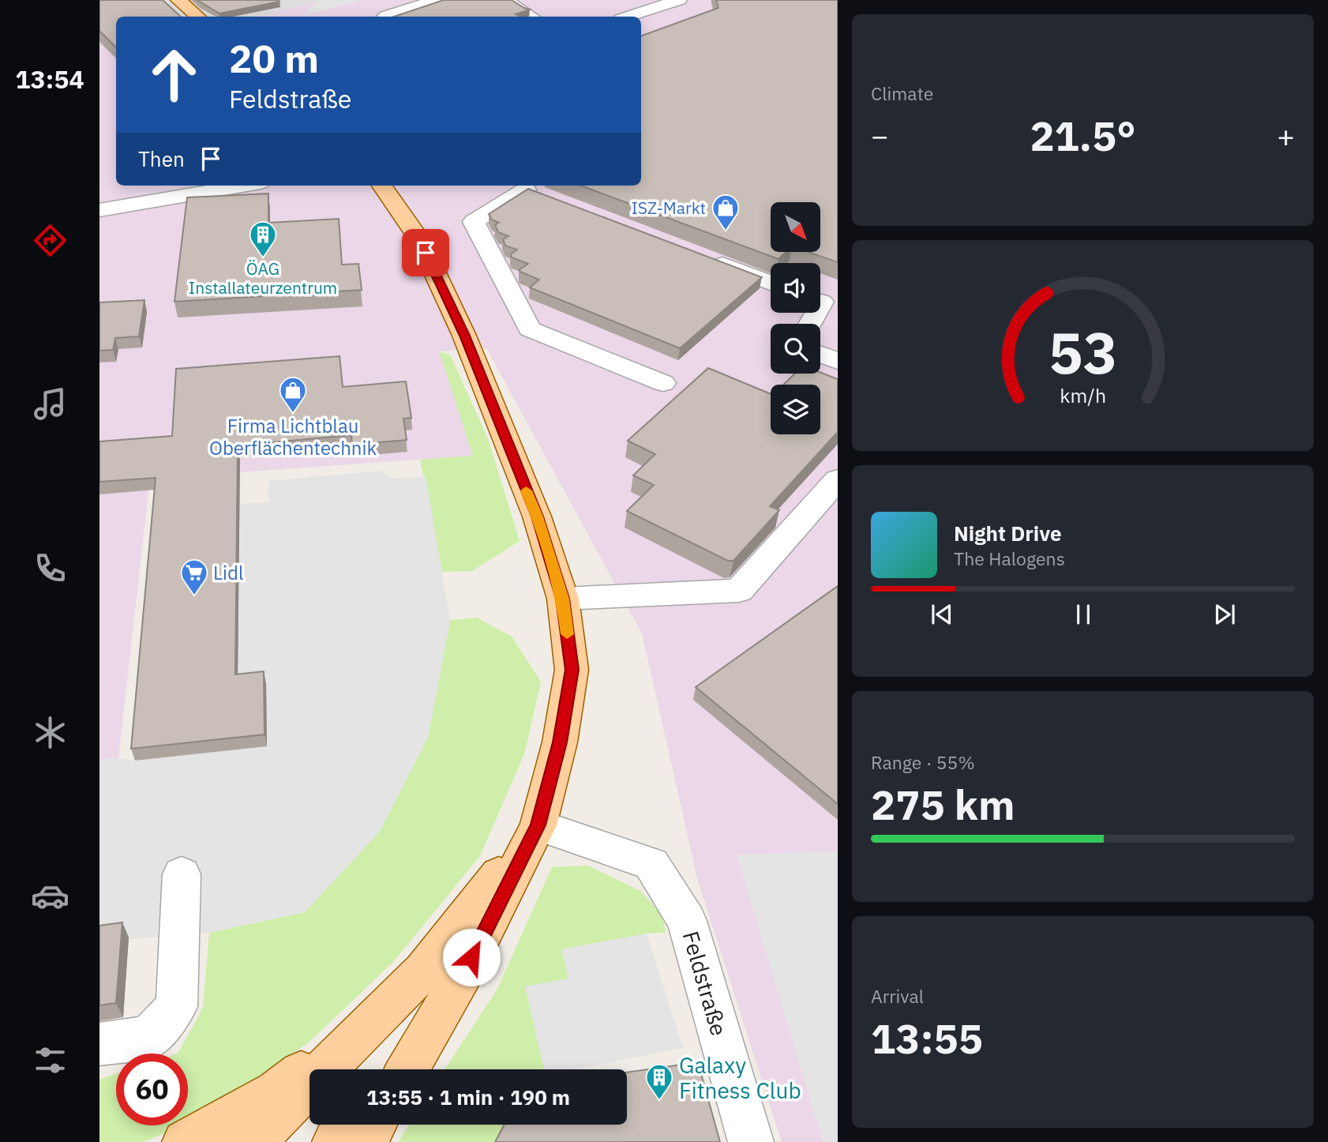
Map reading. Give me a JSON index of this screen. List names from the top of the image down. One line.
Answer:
{"streets":{"street":["Feldstraße"]},"places":{"shop":["ISZ-Markt","Firma Lichtblau Oberflächentechnik"],"building":["ÖAG Installateurzentrum","Galaxy Fitness Club"],"supermarket":["Lidl"]},"north":"bottom right","page":{"tabs":"13:54","tile":["Climate",["Range · 55%","275 km"],["Arrival","13:55"]],"turn":["20 m","Feldstraße"],"heat":["−","21.5°","+"],"then":"Then","song":["Night Drive","The Halogens"],"limit":"60","trip":"13:55 · 1 min · 190 m","gauge":["53","km/h"]}}
